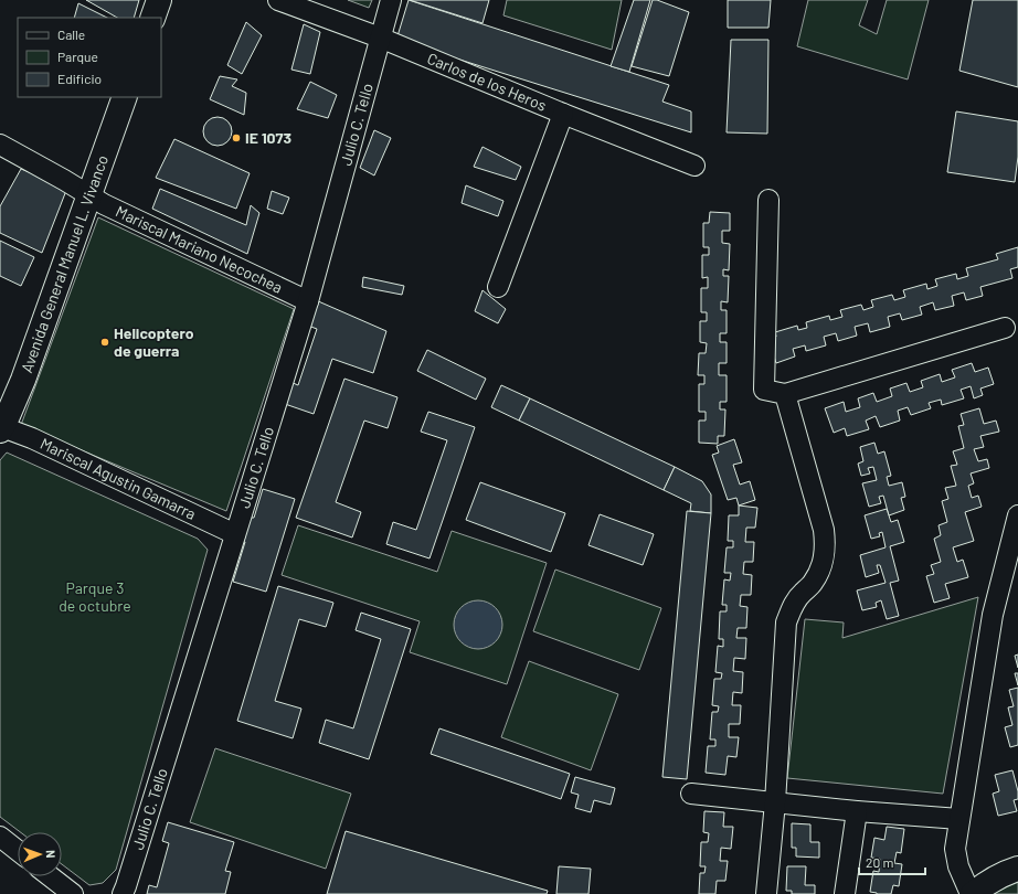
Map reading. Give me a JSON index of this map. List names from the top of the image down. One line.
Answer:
{"streets":{"street":["Carlos de los Heros","Julio C. Tello","Mariscal Mariano Necochea","Avenida General Manuel L. Vivanco","Mariscal Agustin Gamarra"]},"crossings":[["Carlos de los Heros","Julio C. Tello"],["Julio C. Tello","Mariscal Mariano Necochea"],["Julio C. Tello","Mariscal Agustin Gamarra"],["Mariscal Mariano Necochea","Avenida General Manuel L. Vivanco"],["Avenida General Manuel L. Vivanco","Mariscal Agustin Gamarra"]],"parks":["Parque 3 de octubre"],"places":["IE 1073","Helicoptero de guerra"],"legend":["Calle","Parque","Edificio"],"scale_bar":"20 m","north":"right"}
